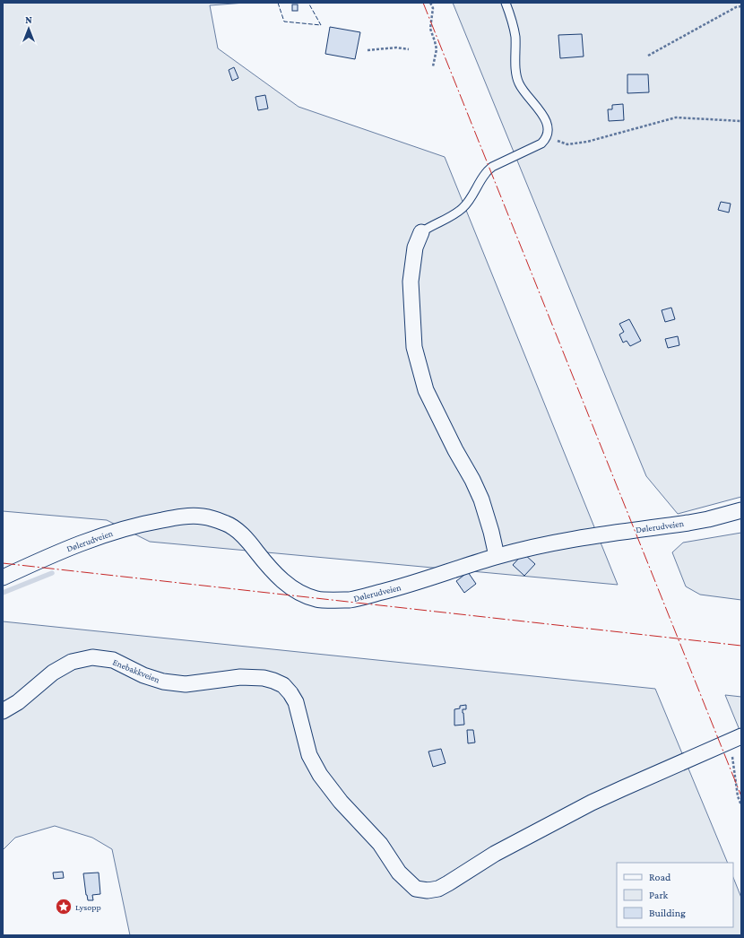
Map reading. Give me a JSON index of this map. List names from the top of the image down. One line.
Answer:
{"streets":{"street":["Dølerudveien","Enebakkveien"]},"places":{"place":["Lysopp"]},"legend":["Road","Park","Building"],"north":"top"}
